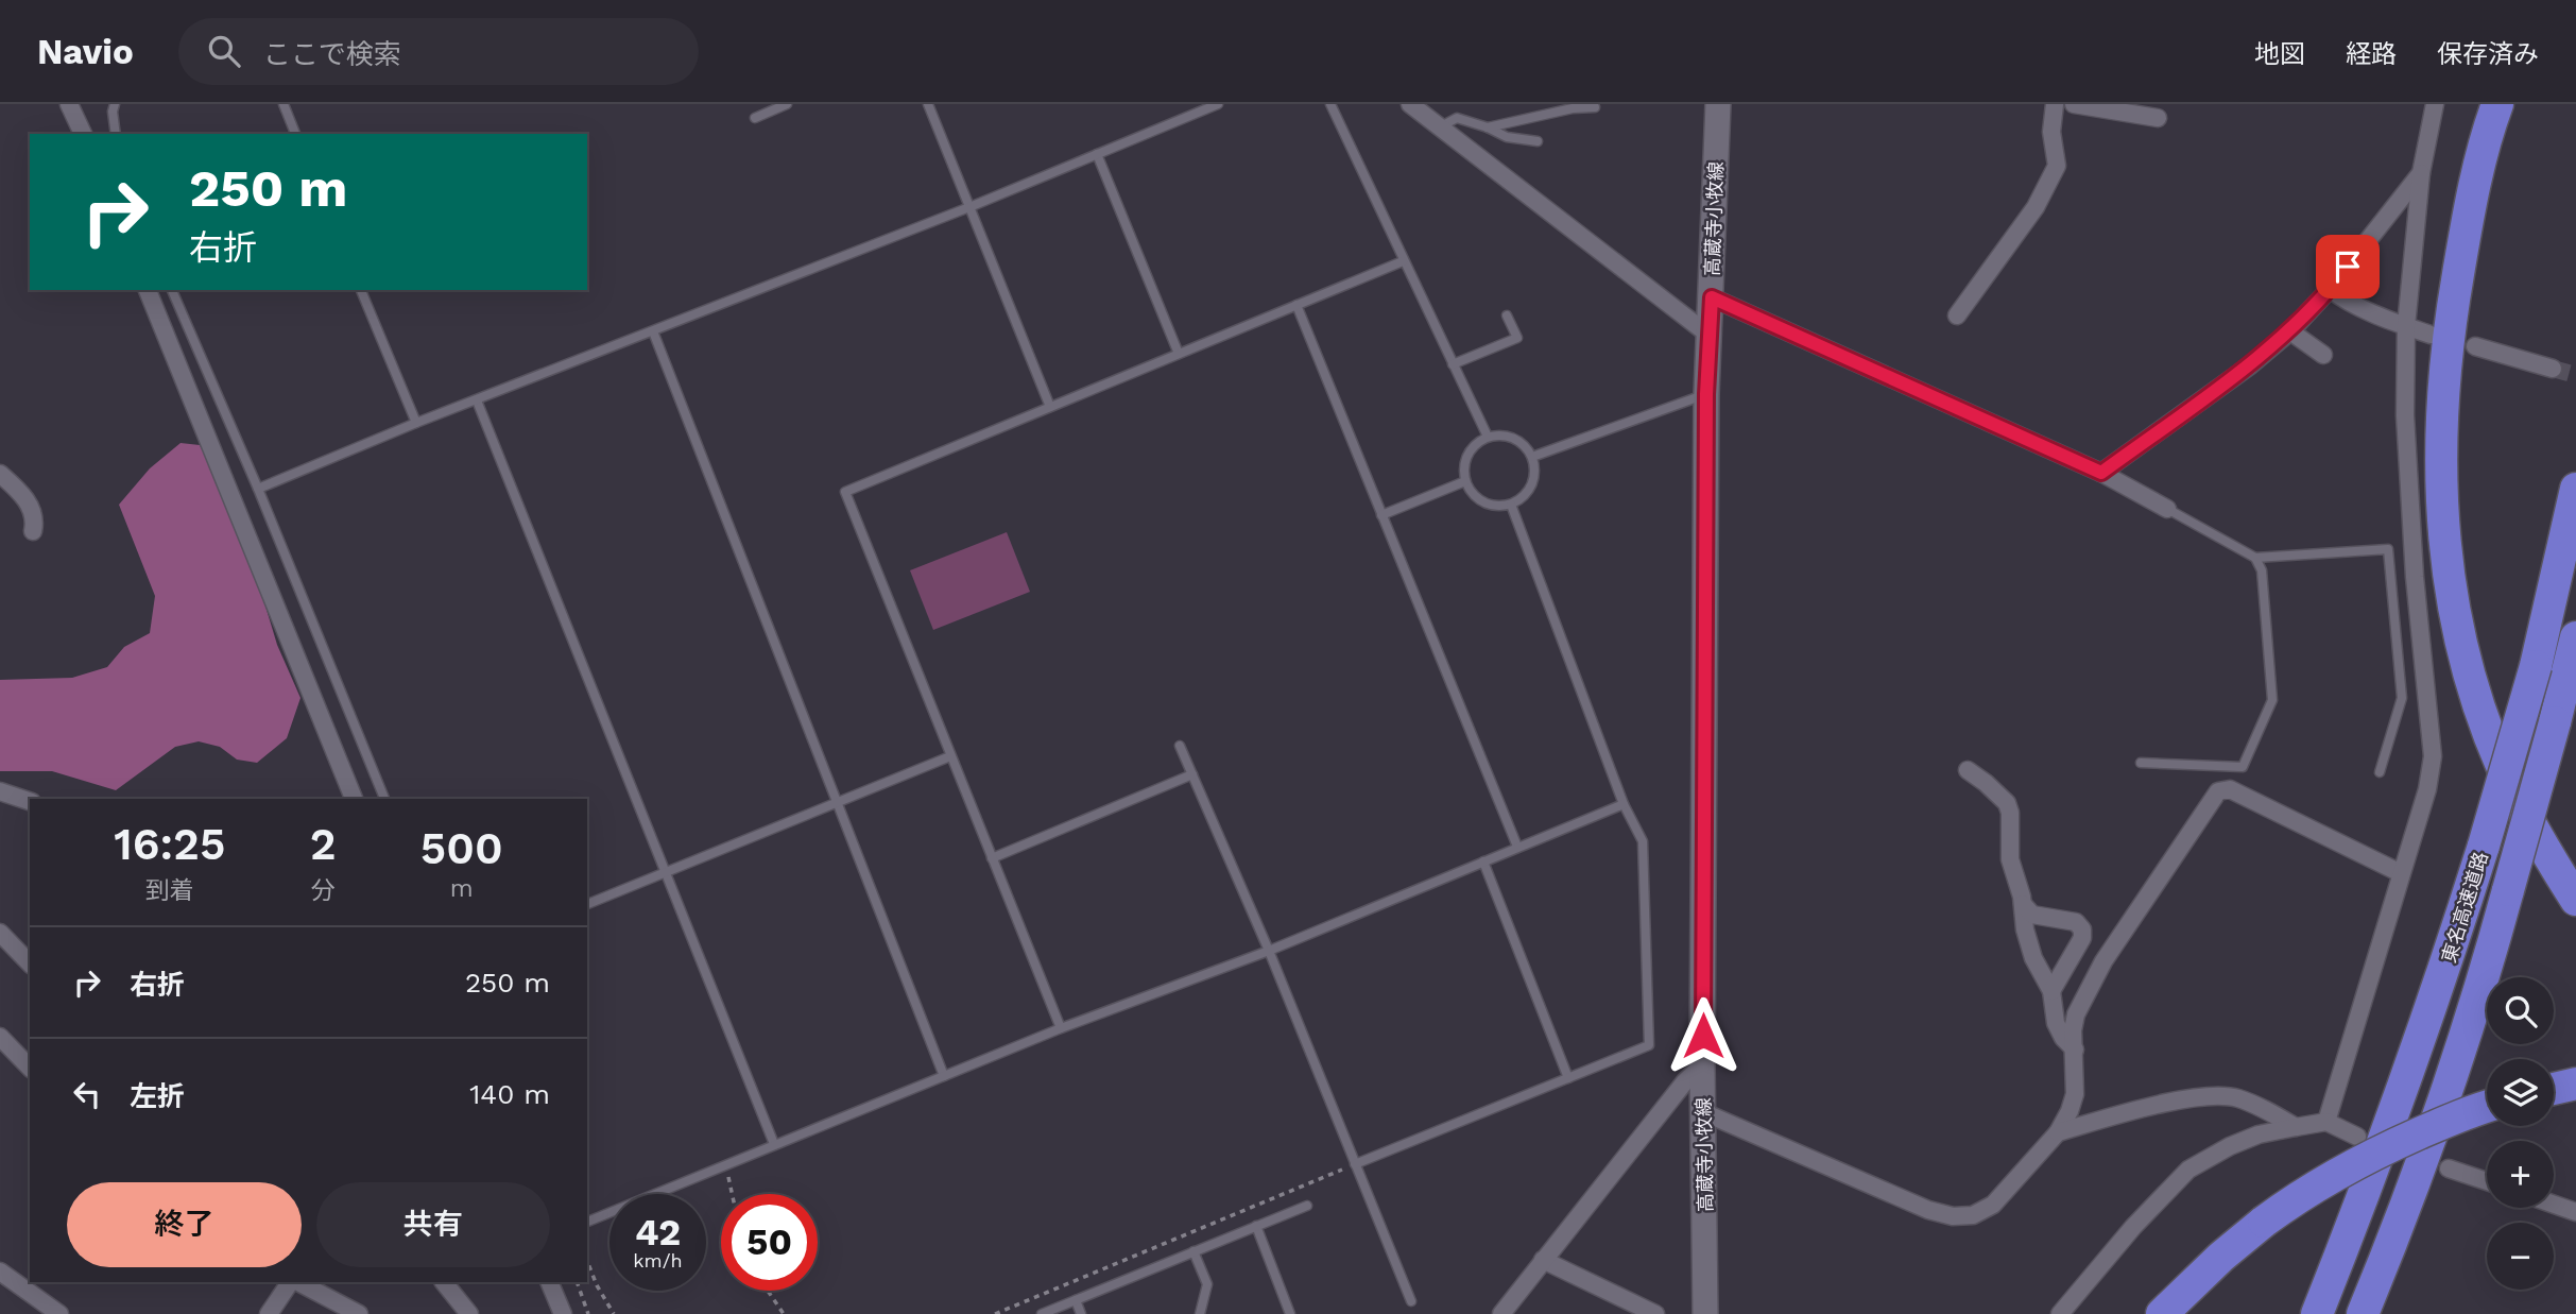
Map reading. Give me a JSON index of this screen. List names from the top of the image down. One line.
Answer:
{"streets":{"highway":["東名高速道路"],"main road":["高蔵寺小牧線"]},"page":{"header":"Navio","search":"ここで検索","nav":["地図","経路","保存済み"],"turn":["250 m","右折"],"eta":["16:25","到着","2","分","500","m"],"list":[{"name":"右折","value":"250 m"},{"name":"左折","value":"140 m"}],"map_buttons":["+","−"],"buttons":["終了","共有"],"speed":"42 km/h","limit":"50"}}
